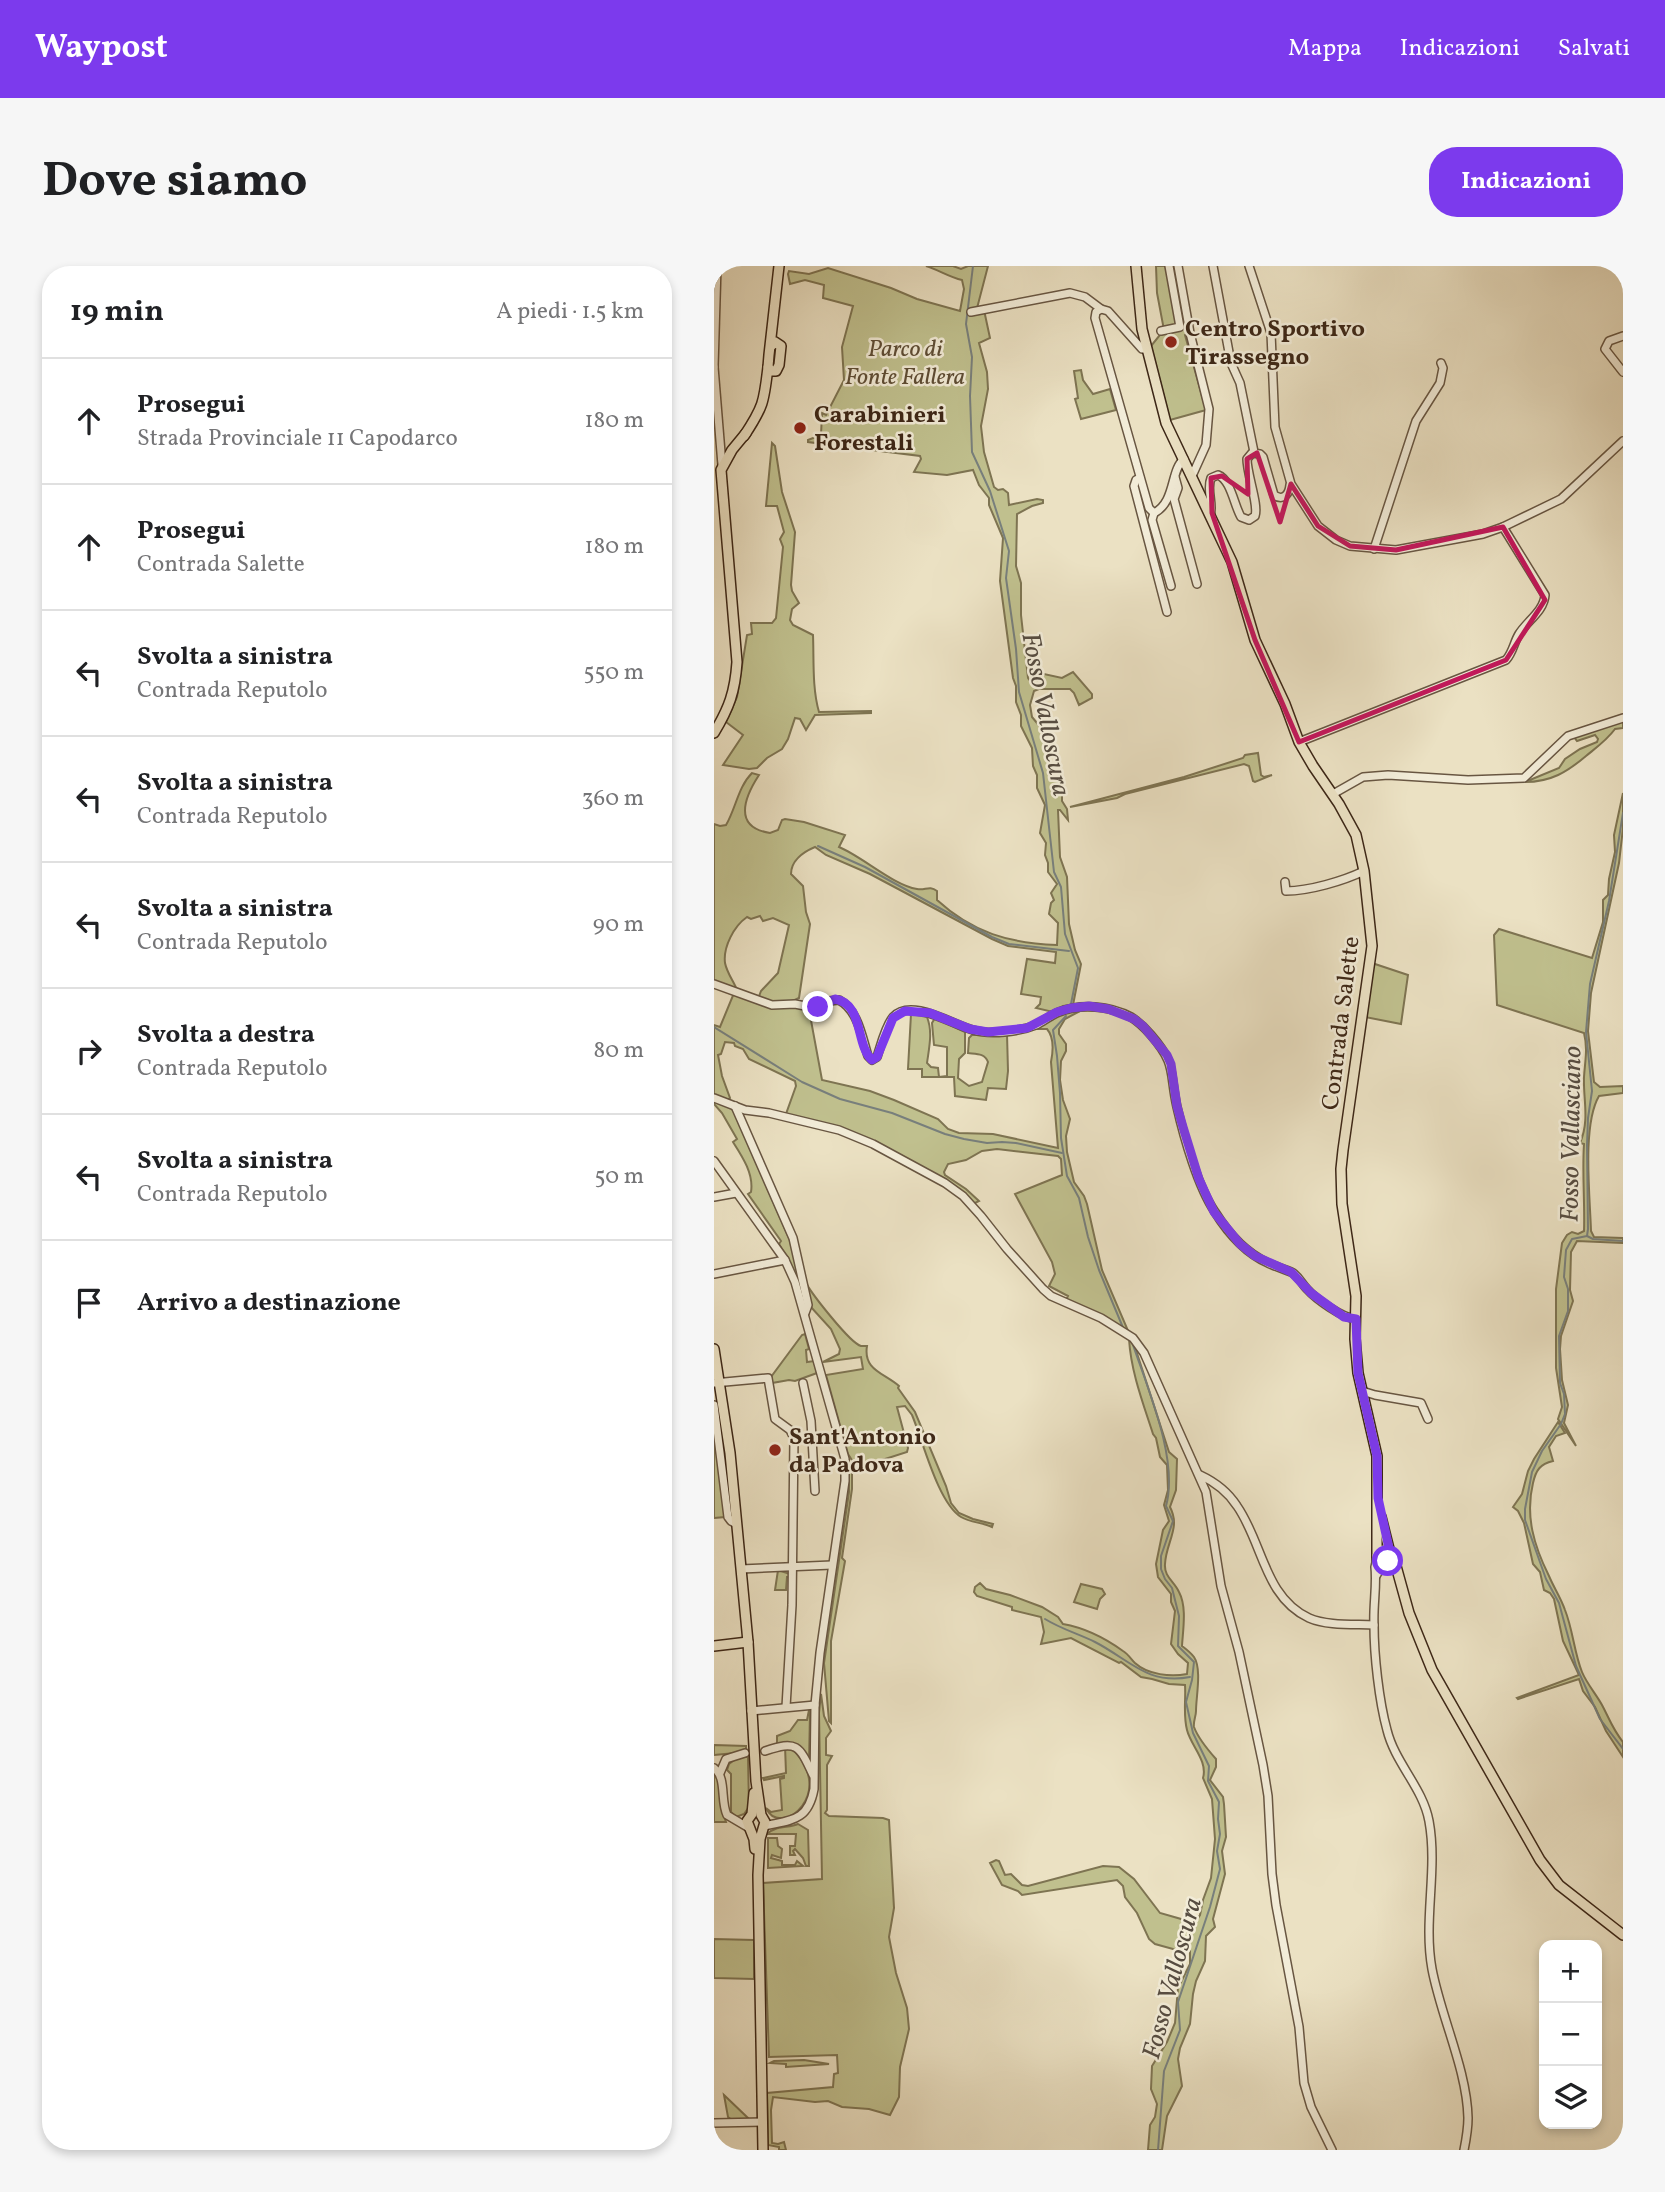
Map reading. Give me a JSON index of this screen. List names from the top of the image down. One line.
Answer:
{"streets":{"main road":["Contrada Salette"]},"water":["Fosso Valloscura","Fosso Vallasciano"],"parks":["Parco di Fonte Fallera"],"places":["Centro Sportivo Tirassegno","Carabinieri Forestali","Sant'Antonio da Padova"],"page":{"header":"Waypost","nav":["Mappa","Indicazioni","Salvati"],"buttons":"Indicazioni","title":"Dove siamo","heading":["19 min","A piedi · 1.5 km"],"list":[["Prosegui","Strada Provinciale 11 Capodarco","180 m"],["Prosegui","Contrada Salette","180 m"],["Svolta a sinistra","Contrada Reputolo","550 m"],["Svolta a sinistra","Contrada Reputolo","360 m"],["Svolta a sinistra","Contrada Reputolo","90 m"],["Svolta a destra","Contrada Reputolo","80 m"],["Svolta a sinistra","Contrada Reputolo","50 m"],"Arrivo a destinazione"],"map_buttons":["+","−"]}}
